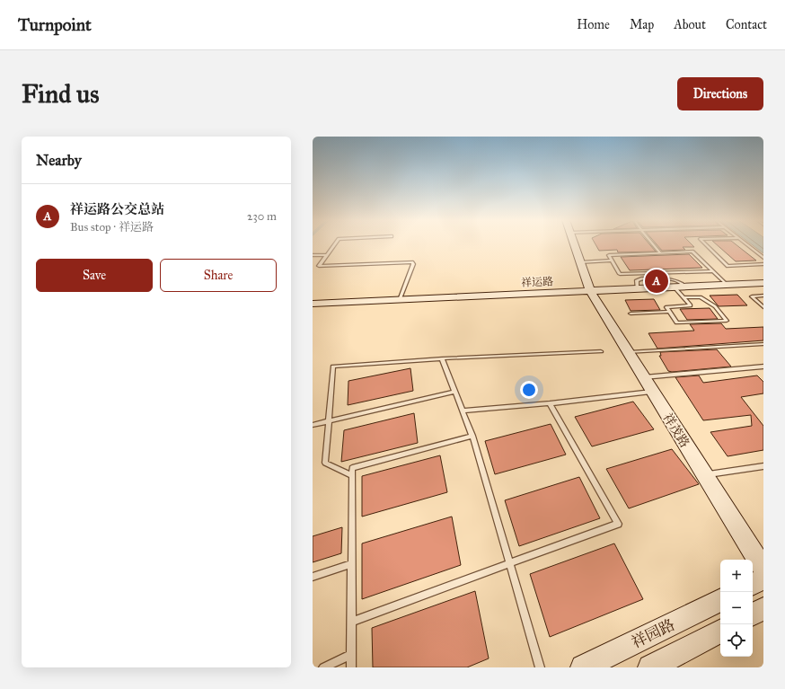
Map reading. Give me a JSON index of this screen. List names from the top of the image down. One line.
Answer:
{"streets":{"street":["祥运路","祥茂路","祥园路"]},"crossings":[["祥运路","祥茂路"]],"page":{"header":"Turnpoint","nav":["Home","Map","About","Contact"],"buttons":["Directions",["Save","Share"]],"title":"Find us","heading":"Nearby","list":[{"mark":"A","name":"祥运路公交总站","note":"Bus stop · 祥运路","value":"230 m"}],"pins":"A","map_buttons":["+","−"]}}
